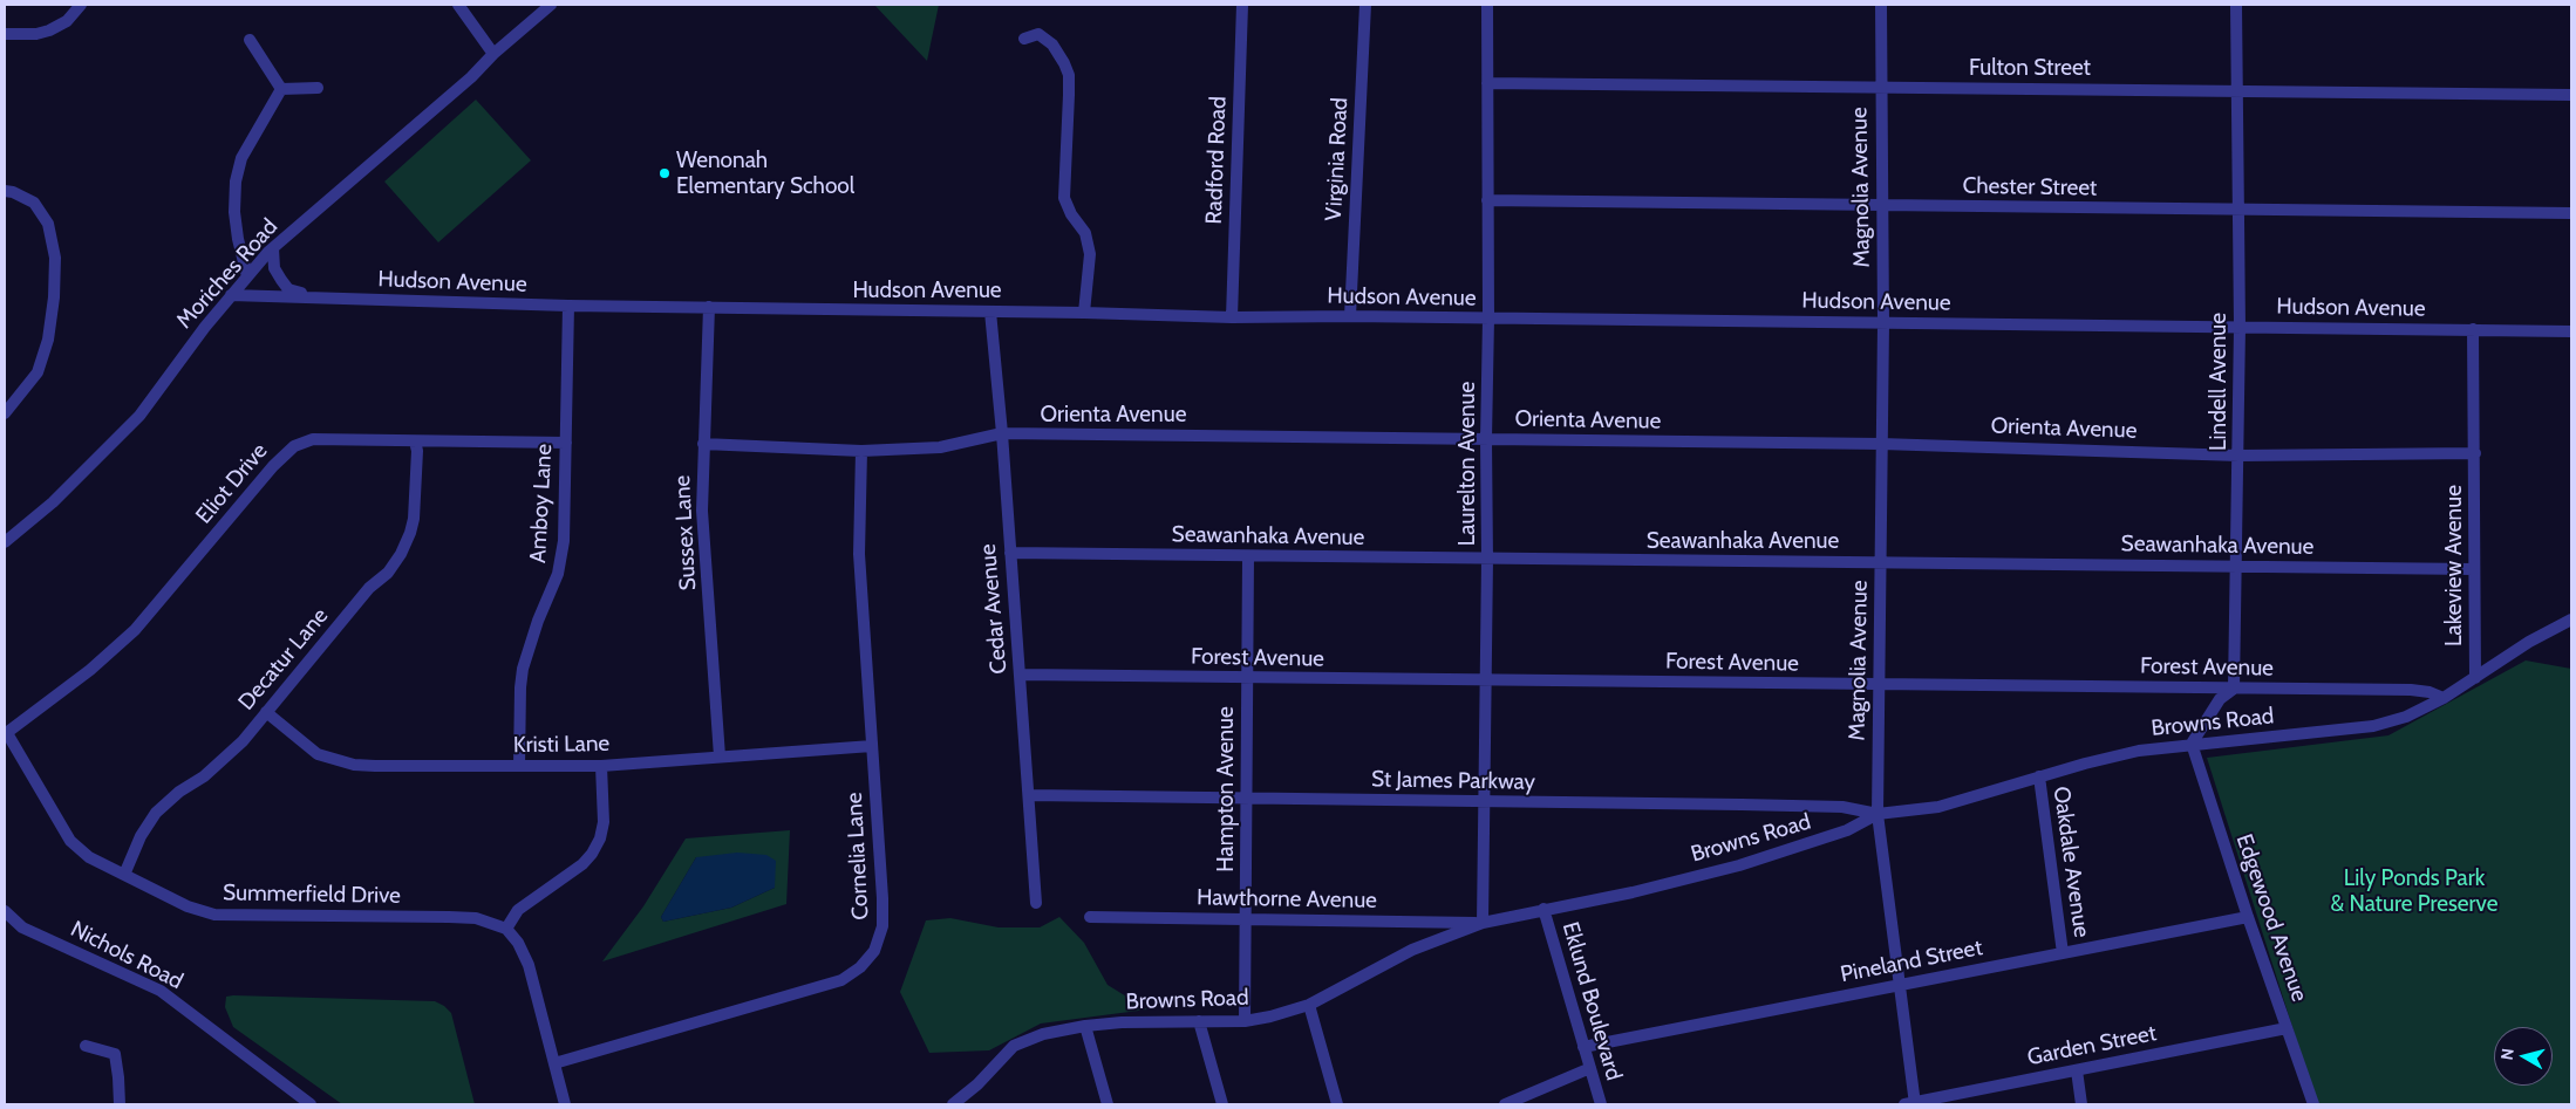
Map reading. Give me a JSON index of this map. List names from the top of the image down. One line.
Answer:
{"streets":{"street":["Fulton Street","Virginia Road","Radford Road","Magnolia Avenue","Chester Street","Moriches Road","Hudson Avenue","Lindell Avenue","Orienta Avenue","Laurelton Avenue","Eliot Drive","Amboy Lane","Sussex Lane","Seawanhaka Avenue","Lakeview Avenue","Cedar Avenue","Forest Avenue","Decatur Lane","Browns Road","Kristi Lane","St James Parkway","Hampton Avenue","Cornelia Lane","Oakdale Avenue","Summerfield Drive","Hawthorne Avenue","Edgewood Avenue","Nichols Road","Pineland Street","Eklund Boulevard","Garden Street"]},"crossings":[["Fulton Street","Magnolia Avenue"],["Fulton Street","Lindell Avenue"],["Fulton Street","Laurelton Avenue"],["Virginia Road","Hudson Avenue"],["Radford Road","Hudson Avenue"],["Magnolia Avenue","Chester Street"],["Magnolia Avenue","Hudson Avenue"],["Magnolia Avenue","Orienta Avenue"],["Magnolia Avenue","Seawanhaka Avenue"],["Magnolia Avenue","Forest Avenue"],["Magnolia Avenue","Browns Road"],["Magnolia Avenue","St James Parkway"],["Magnolia Avenue","Pineland Street"],["Magnolia Avenue","Garden Street"],["Chester Street","Lindell Avenue"],["Chester Street","Laurelton Avenue"],["Moriches Road","Hudson Avenue"],["Hudson Avenue","Lindell Avenue"],["Hudson Avenue","Laurelton Avenue"],["Hudson Avenue","Amboy Lane"],["Hudson Avenue","Sussex Lane"],["Hudson Avenue","Lakeview Avenue"],["Hudson Avenue","Cedar Avenue"],["Lindell Avenue","Orienta Avenue"],["Lindell Avenue","Seawanhaka Avenue"],["Lindell Avenue","Forest Avenue"],["Orienta Avenue","Laurelton Avenue"],["Orienta Avenue","Sussex Lane"],["Orienta Avenue","Lakeview Avenue"],["Orienta Avenue","Cedar Avenue"],["Orienta Avenue","Cornelia Lane"],["Laurelton Avenue","Seawanhaka Avenue"],["Laurelton Avenue","Forest Avenue"],["Laurelton Avenue","Browns Road"],["Laurelton Avenue","St James Parkway"],["Laurelton Avenue","Hawthorne Avenue"],["Eliot Drive","Amboy Lane"],["Eliot Drive","Decatur Lane"],["Eliot Drive","Summerfield Drive"],["Amboy Lane","Kristi Lane"],["Sussex Lane","Kristi Lane"],["Seawanhaka Avenue","Lakeview Avenue"],["Seawanhaka Avenue","Cedar Avenue"],["Seawanhaka Avenue","Hampton Avenue"],["Lakeview Avenue","Browns Road"],["Cedar Avenue","Forest Avenue"],["Cedar Avenue","St James Parkway"],["Forest Avenue","Browns Road"],["Forest Avenue","Hampton Avenue"],["Decatur Lane","Kristi Lane"],["Decatur Lane","Summerfield Drive"],["Browns Road","St James Parkway"],["Browns Road","Hampton Avenue"],["Browns Road","Oakdale Avenue"],["Browns Road","Hawthorne Avenue"],["Browns Road","Edgewood Avenue"],["Browns Road","Eklund Boulevard"],["Kristi Lane","Cornelia Lane"],["St James Parkway","Hampton Avenue"],["Hampton Avenue","Hawthorne Avenue"],["Oakdale Avenue","Pineland Street"],["Edgewood Avenue","Pineland Street"],["Edgewood Avenue","Garden Street"],["Pineland Street","Eklund Boulevard"]],"parks":["Lily Ponds Park & Nature Preserve"],"places":["Wenonah Elementary School"],"north":"left"}
